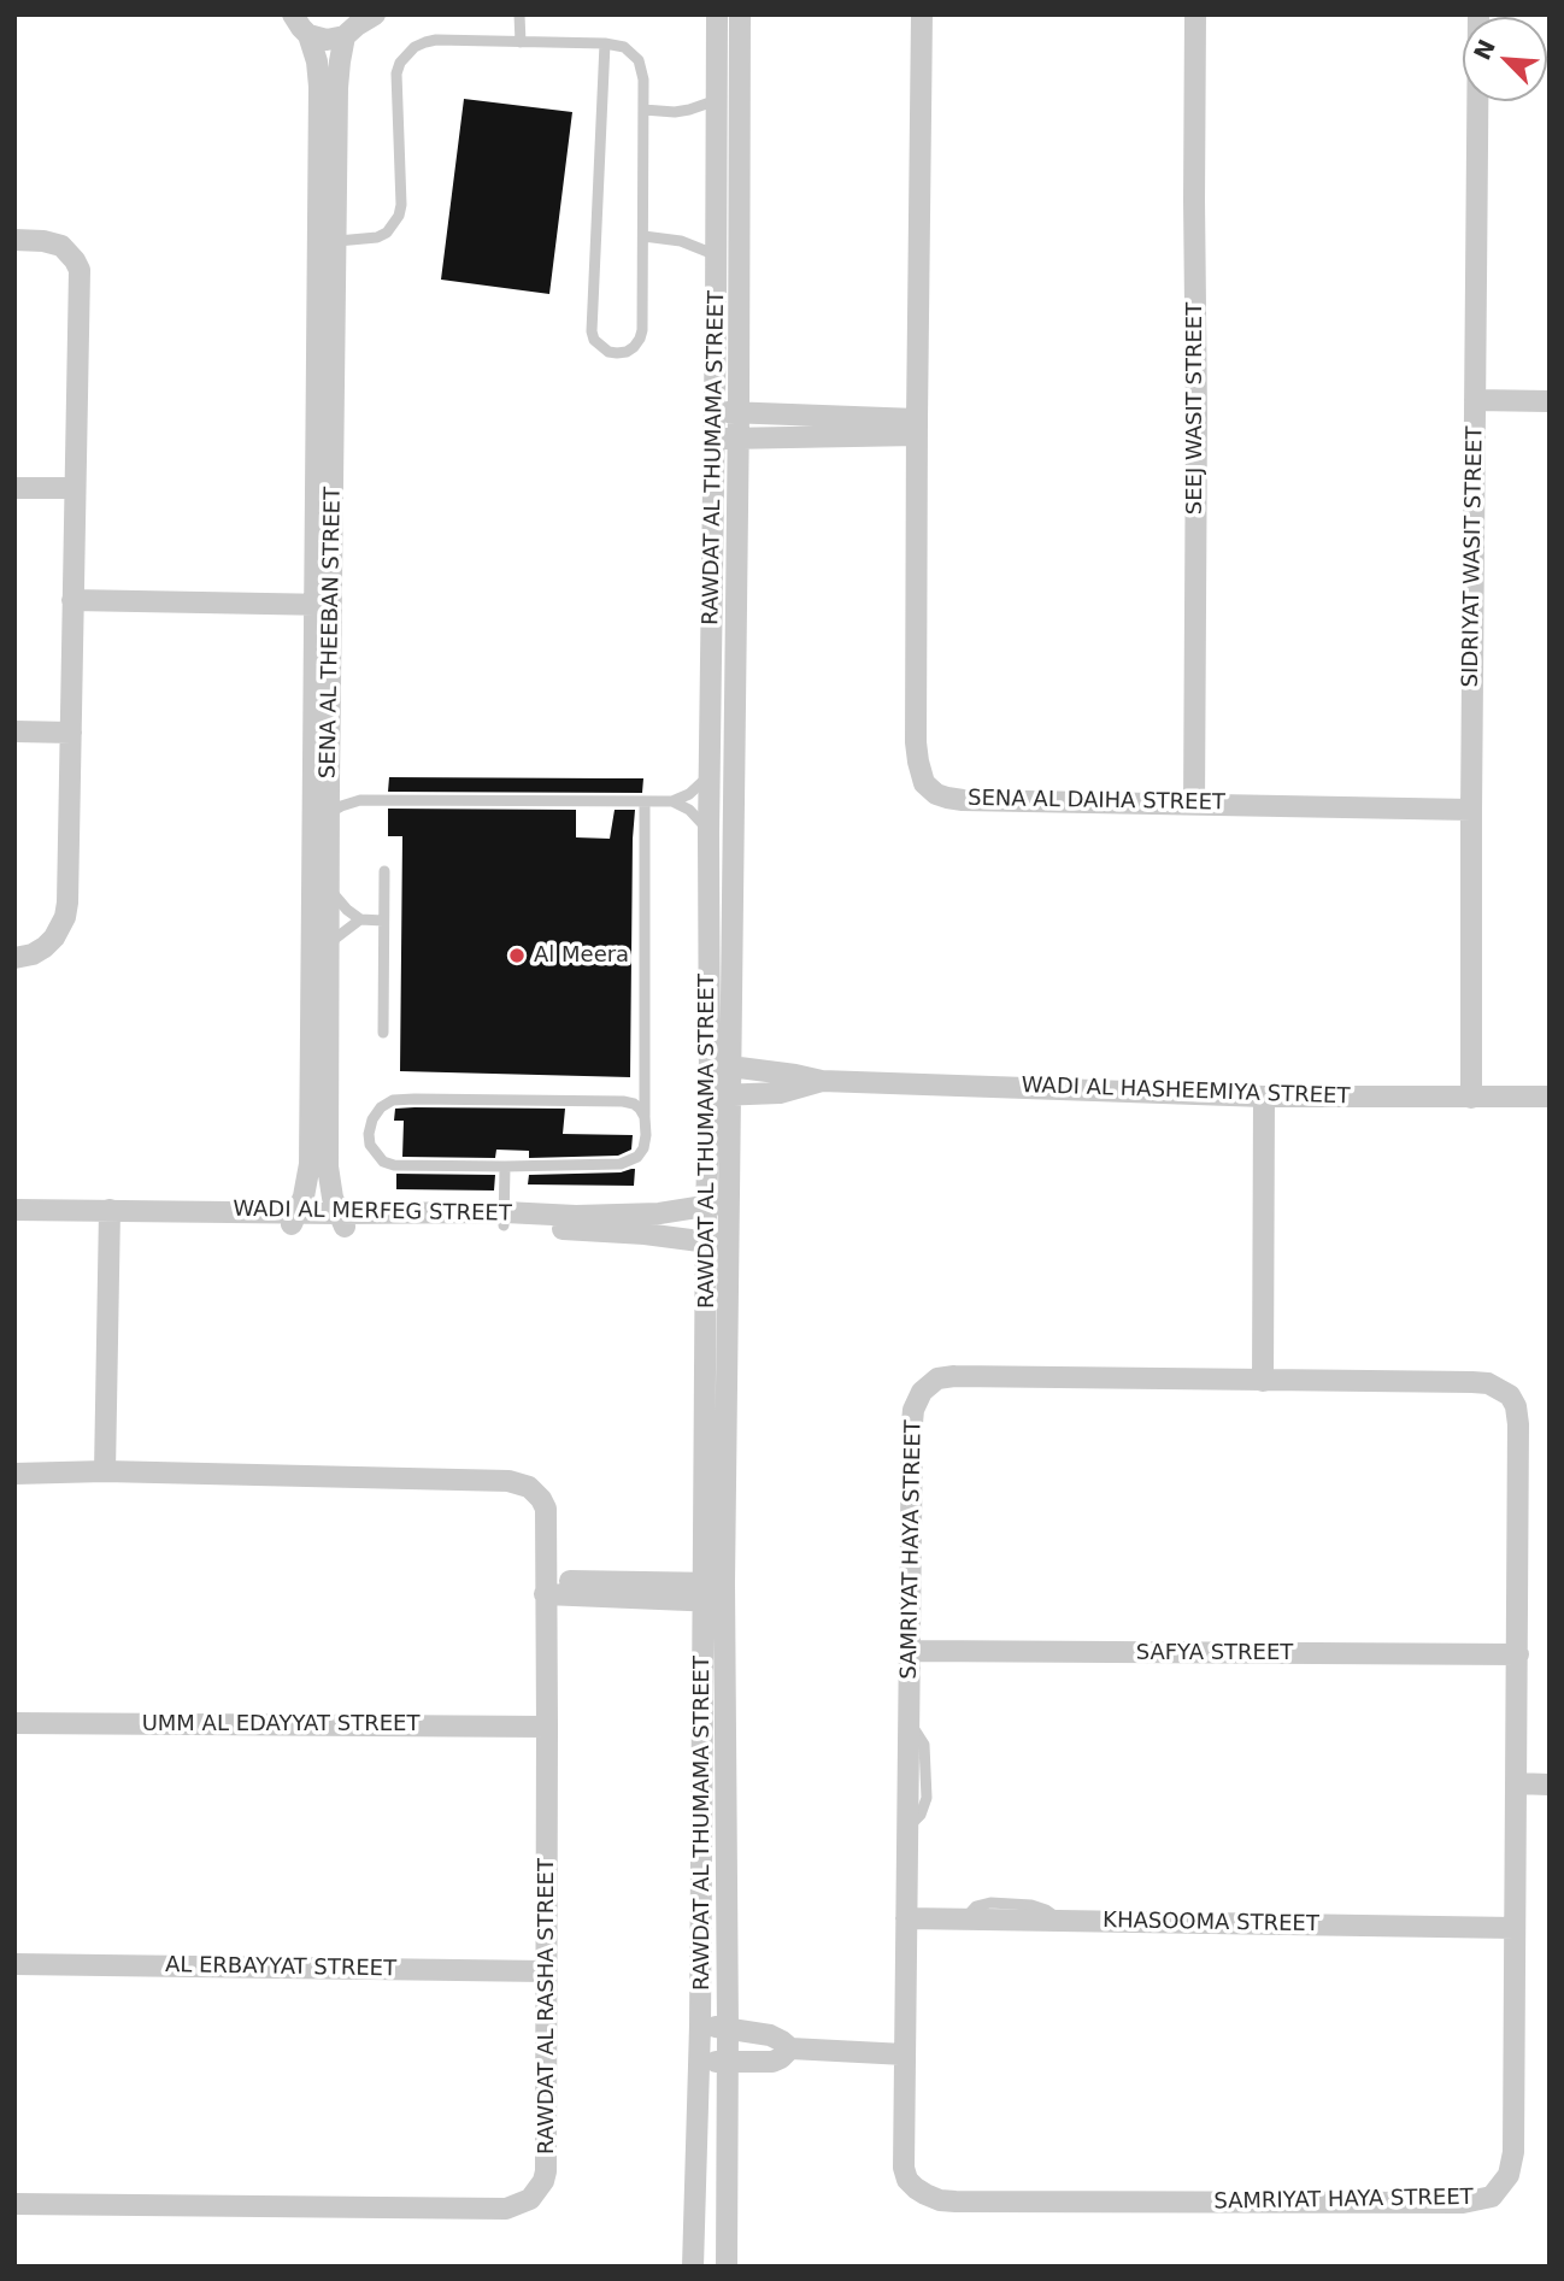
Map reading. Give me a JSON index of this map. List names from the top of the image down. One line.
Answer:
{"streets":{"street":["SEEJ WASIT STREET","RAWDAT AL THUMAMA STREET","SIDRIYAT WASIT STREET","SENA AL THEEBAN STREET","SENA AL DAIHA STREET","WADI AL HASHEEMIYA STREET","WADI AL MERFEG STREET","SAMRIYAT HAYA STREET","SAFYA STREET","UMM AL EDAYYAT STREET","KHASOOMA STREET","AL ERBAYYAT STREET","RAWDAT AL RASHA STREET"]},"crossings":[["SEEJ WASIT STREET","SENA AL DAIHA STREET"],["RAWDAT AL THUMAMA STREET","WADI AL HASHEEMIYA STREET"],["RAWDAT AL THUMAMA STREET","WADI AL MERFEG STREET"],["SIDRIYAT WASIT STREET","SENA AL DAIHA STREET"],["SIDRIYAT WASIT STREET","WADI AL HASHEEMIYA STREET"],["SENA AL THEEBAN STREET","WADI AL MERFEG STREET"],["SAMRIYAT HAYA STREET","SAFYA STREET"],["SAMRIYAT HAYA STREET","KHASOOMA STREET"],["UMM AL EDAYYAT STREET","RAWDAT AL RASHA STREET"],["AL ERBAYYAT STREET","RAWDAT AL RASHA STREET"]],"places":["Al Meera"],"north":"top left"}
